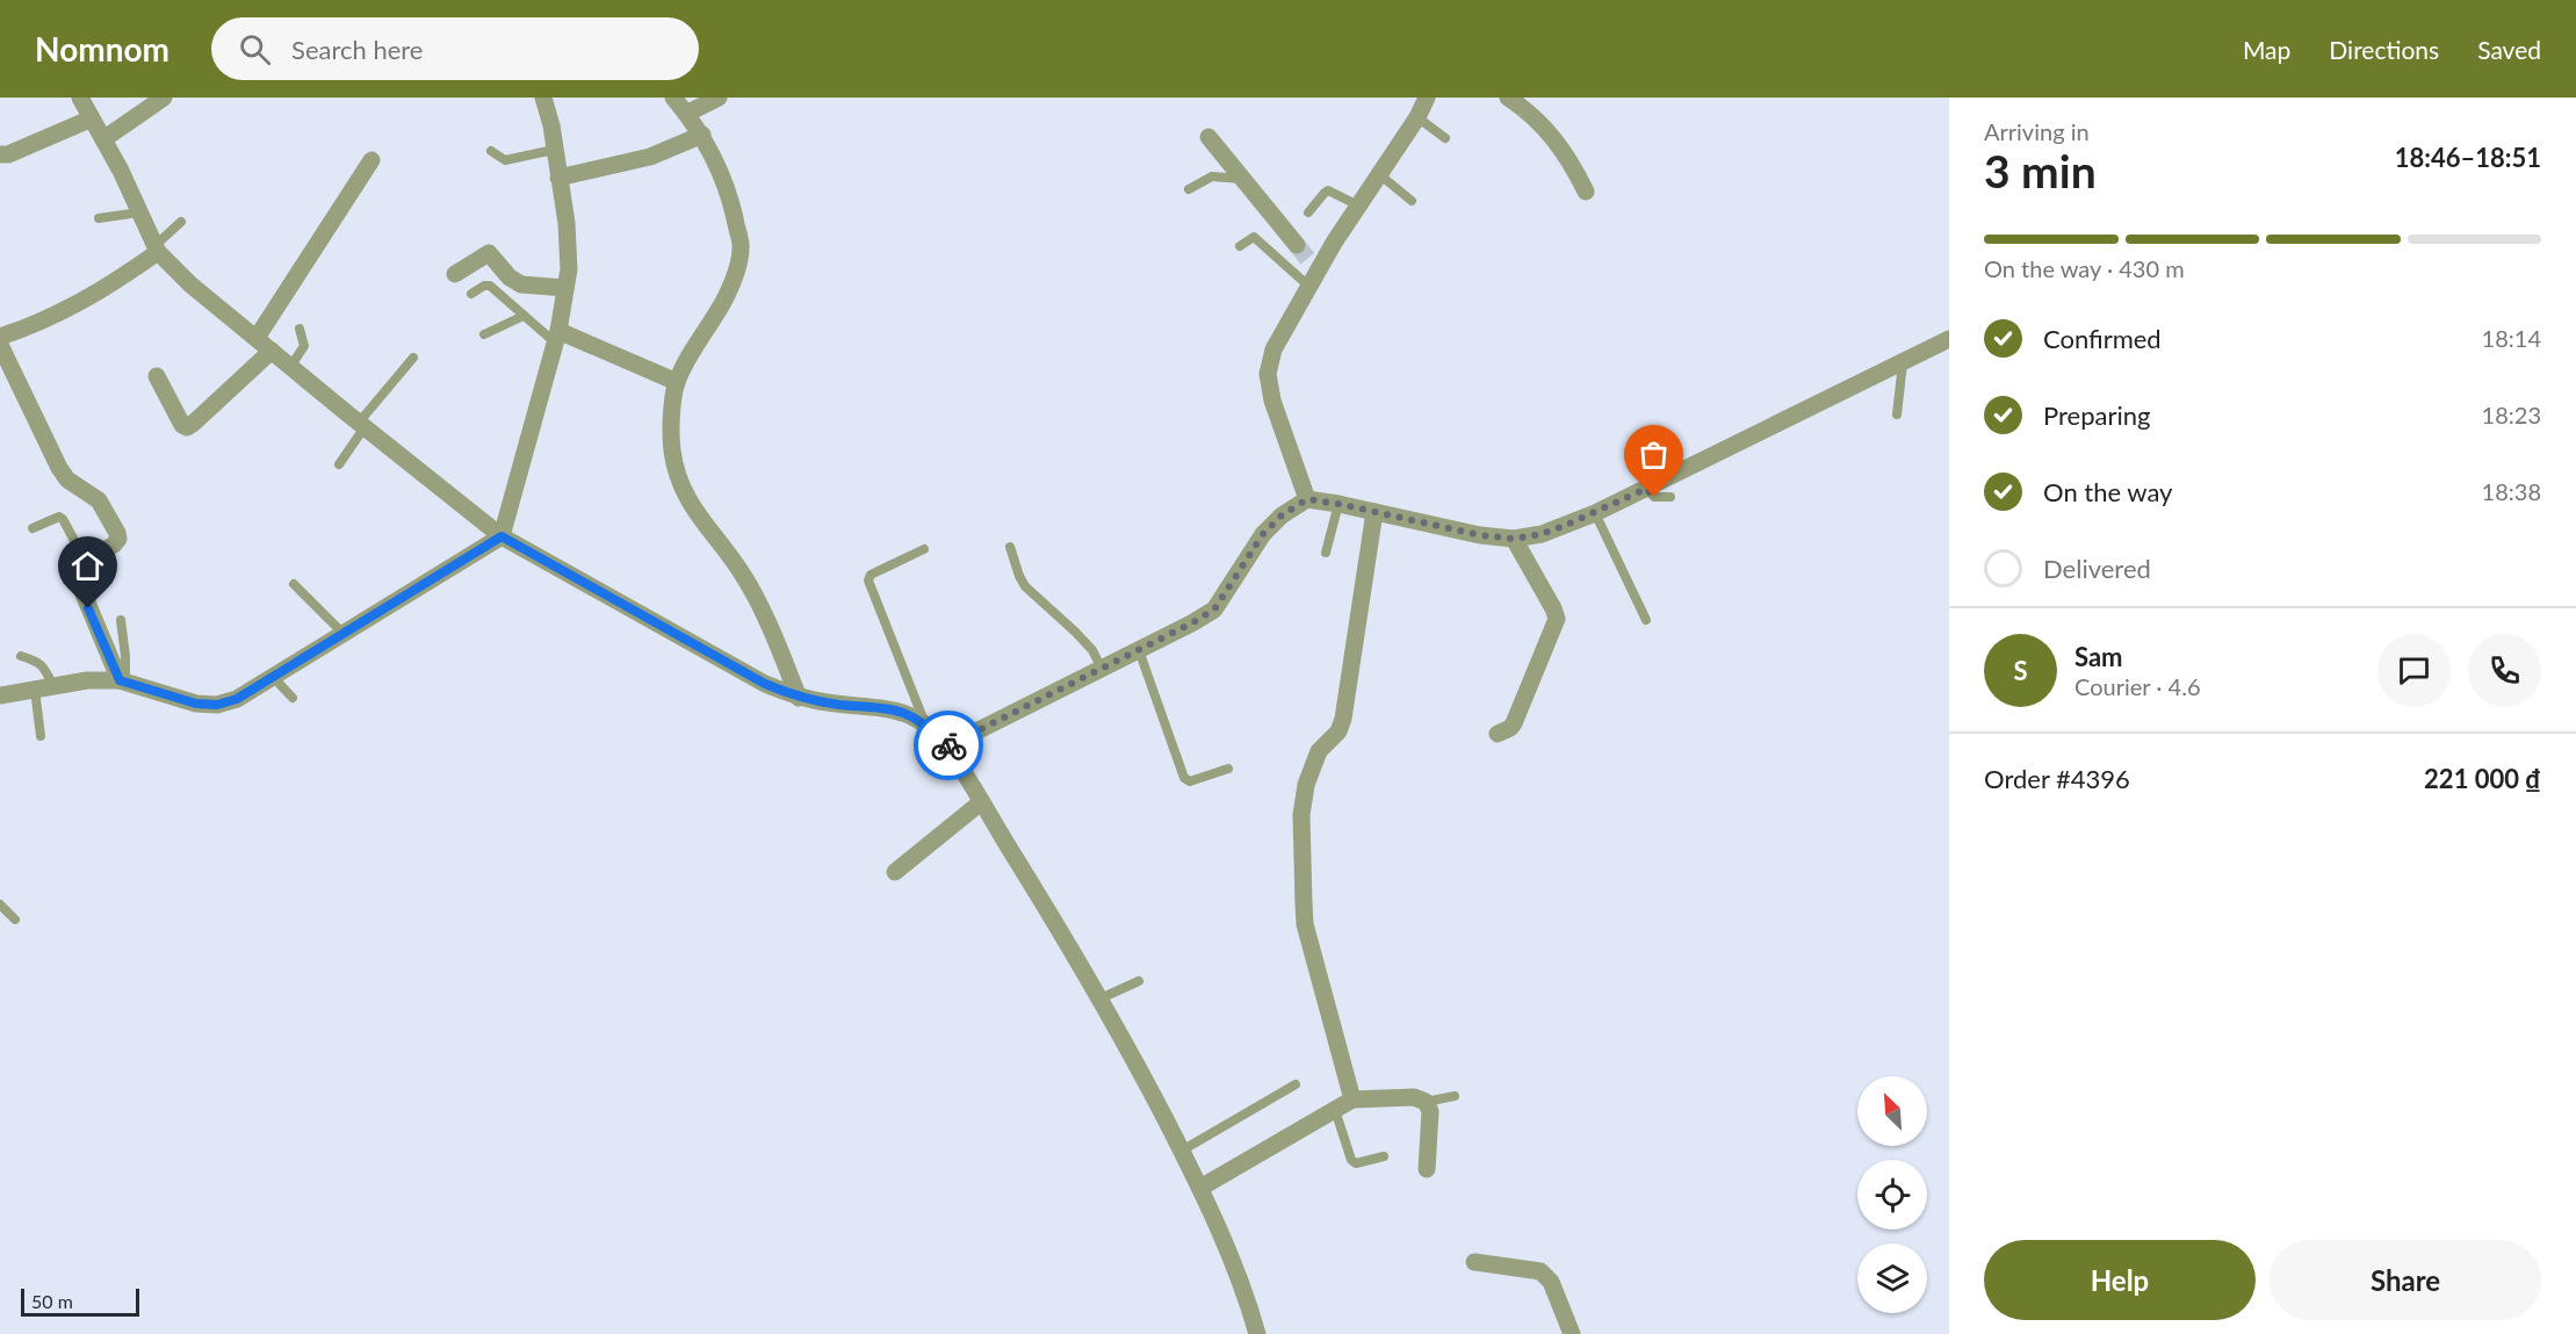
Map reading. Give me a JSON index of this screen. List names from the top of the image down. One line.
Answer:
{"scale_bar":"50 m","north":"top left","page":{"header":"Nomnom","search":"Search here","nav":["Map","Directions","Saved"],"heading":["3 min","Arriving in","18:46–18:51"],"panel":["Sam","Courier · 4.6","Order #4396","221 000 ₫"],"bar":"On the way · 430 m","list":[["Confirmed","18:14"],["Preparing","18:23"],["On the way","18:38"],"Delivered"],"round":"S","buttons":["Help","Share"],"scale":"50 m"}}
